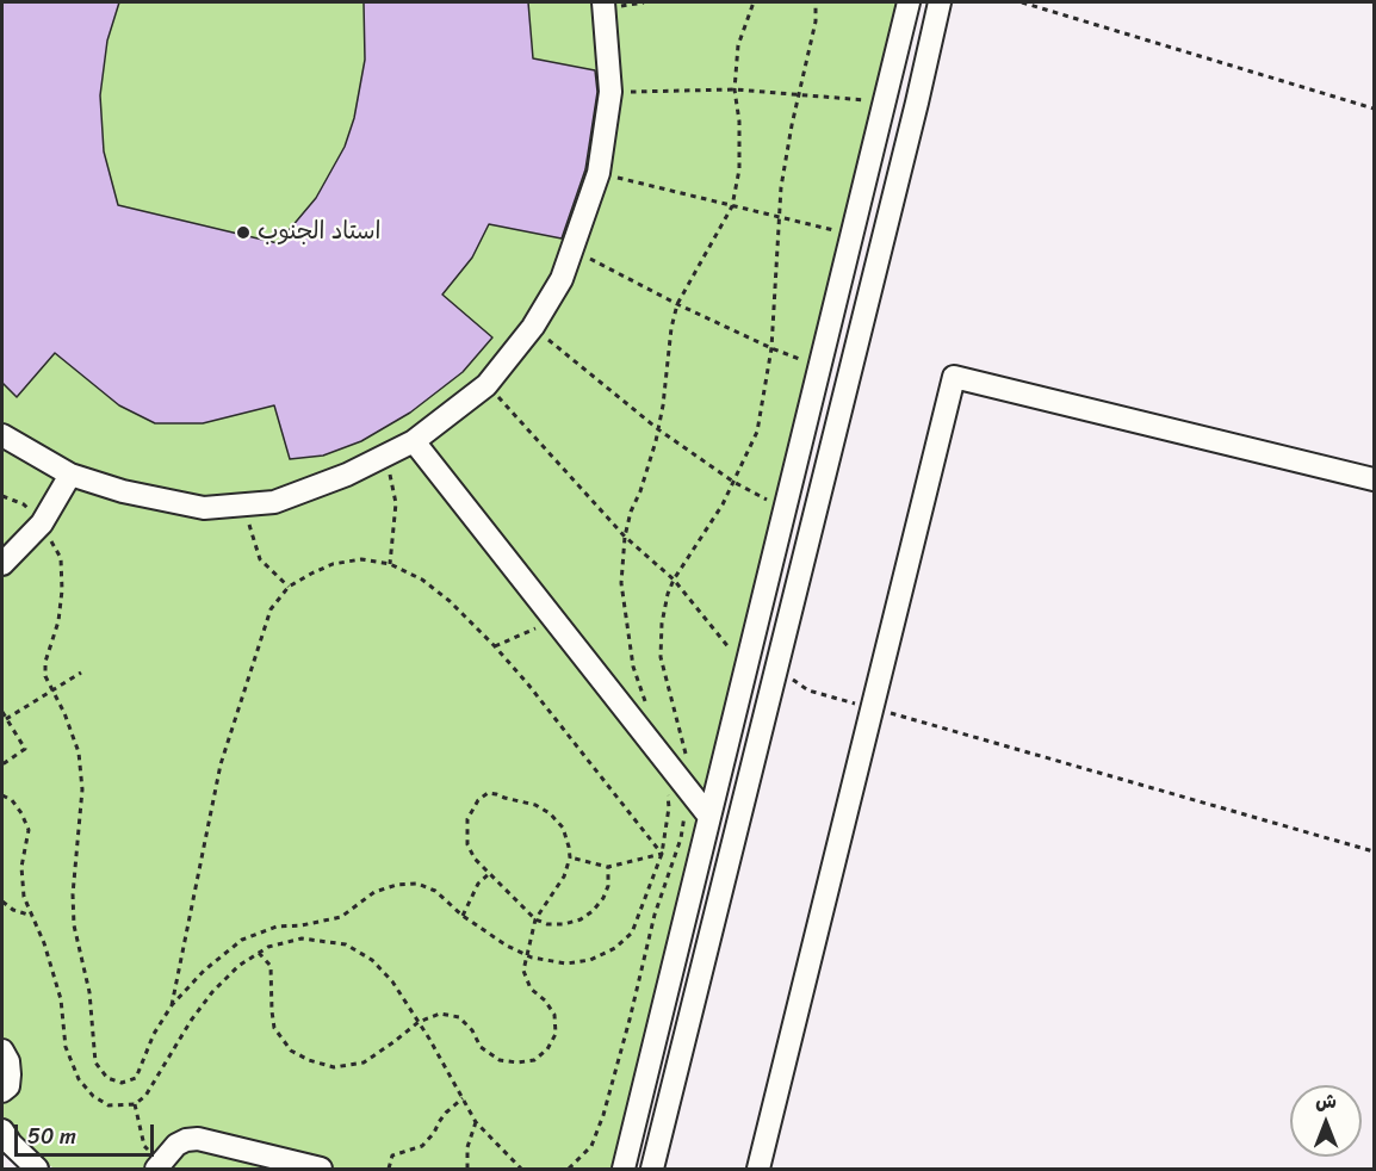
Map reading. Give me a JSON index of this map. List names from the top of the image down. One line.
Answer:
{"places":["استاد الجنوب"],"scale_bar":"50 m","north":"top"}
